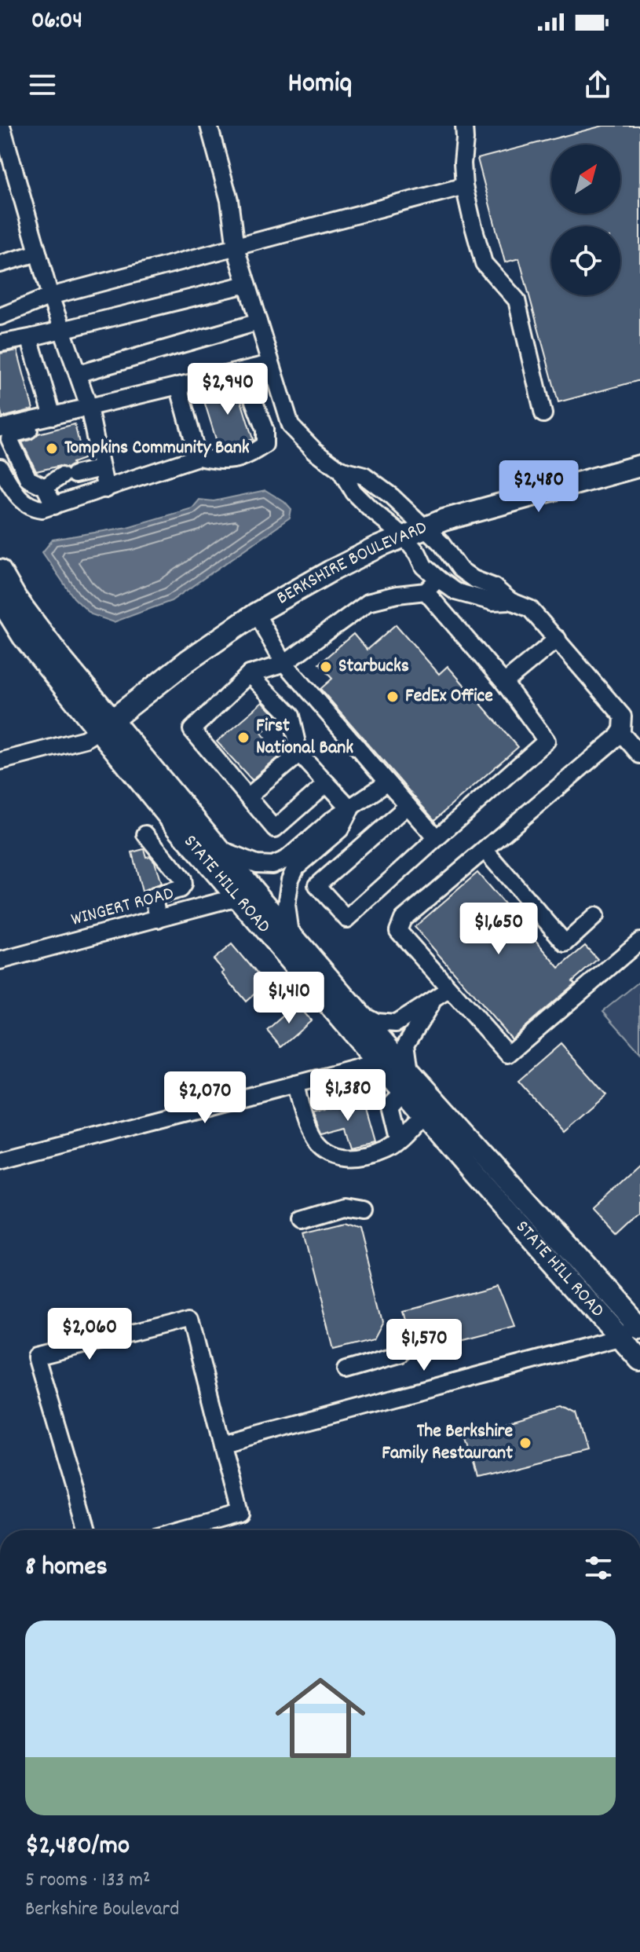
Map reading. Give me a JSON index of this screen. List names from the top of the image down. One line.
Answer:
{"streets":{"main road":["BERKSHIRE BOULEVARD","STATE HILL ROAD"],"street":["WINGERT ROAD"]},"crossings":[["BERKSHIRE BOULEVARD","STATE HILL ROAD"],["STATE HILL ROAD","WINGERT ROAD"]],"places":["Tompkins Community Bank","Starbucks","FedEx Office","First National Bank","The Berkshire Family Restaurant"],"north":"top right","page":{"status":"06:04","header":"Homiq","price":["$2,940","$2,480","$1,650","$1,410","$1,380","$2,070","$2,060","$1,570"],"heading":"8 homes","list":[{"name":"$2,480/mo","note":"5 rooms · 133 m² · Berkshire Boulevard"}]}}
